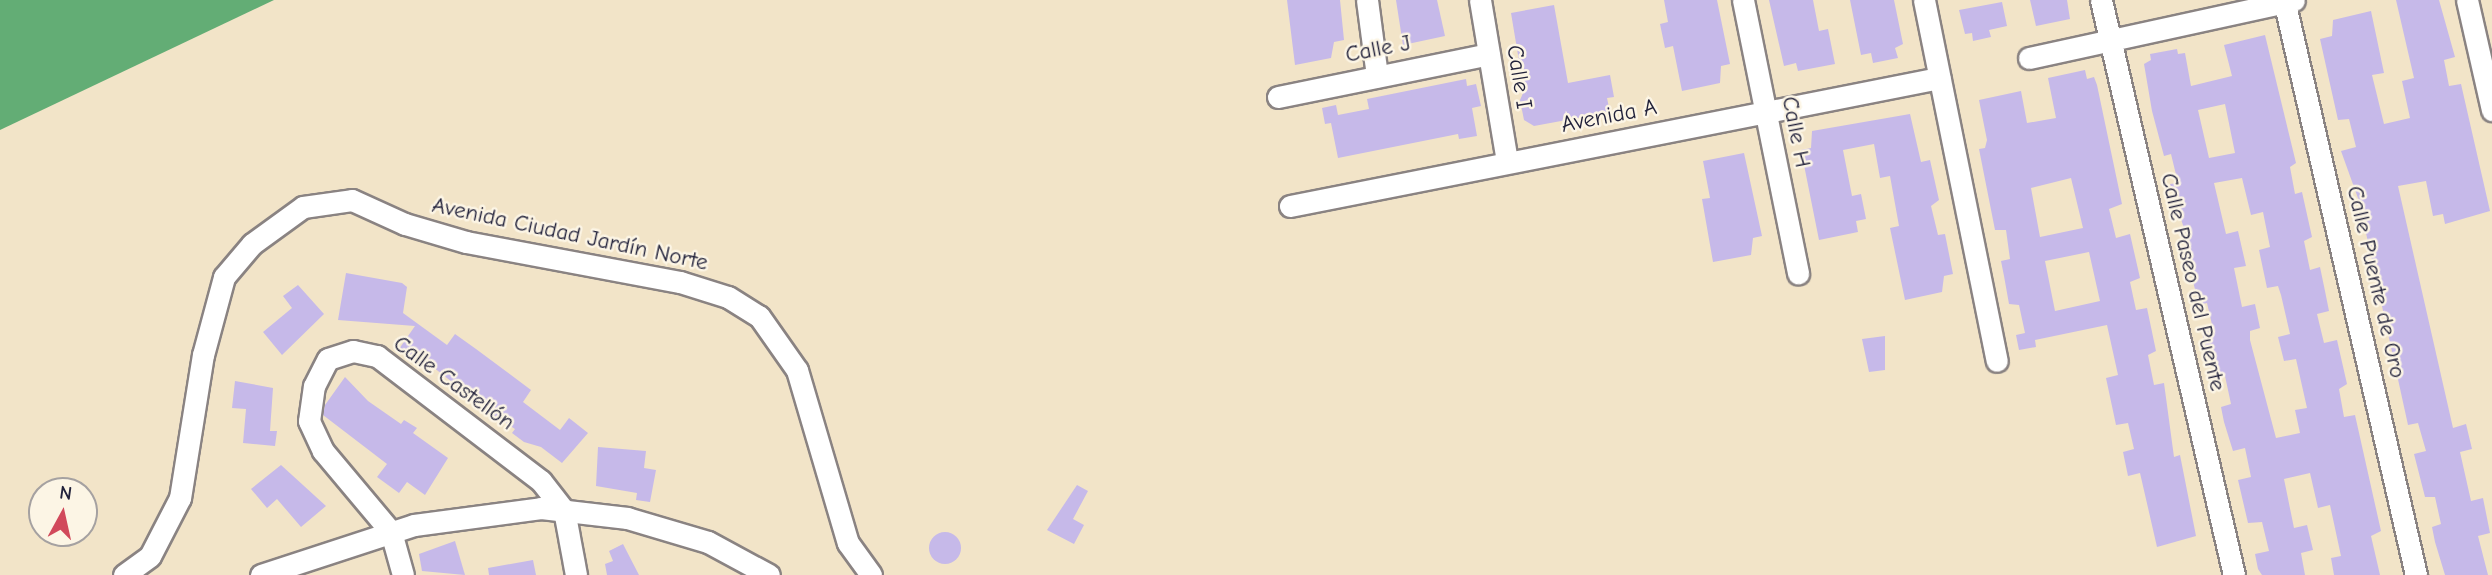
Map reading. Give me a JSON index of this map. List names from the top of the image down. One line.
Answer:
{"streets":{"street":["Calle J","Calle I","Avenida A","Calle H","Avenida Ciudad Jardín Norte","Calle Paseo del Puente","Calle Puente de Oro","Calle Castellón"]},"crossings":[["Calle J","Calle I"],["Calle I","Avenida A"],["Avenida A","Calle H"]],"north":"top"}
